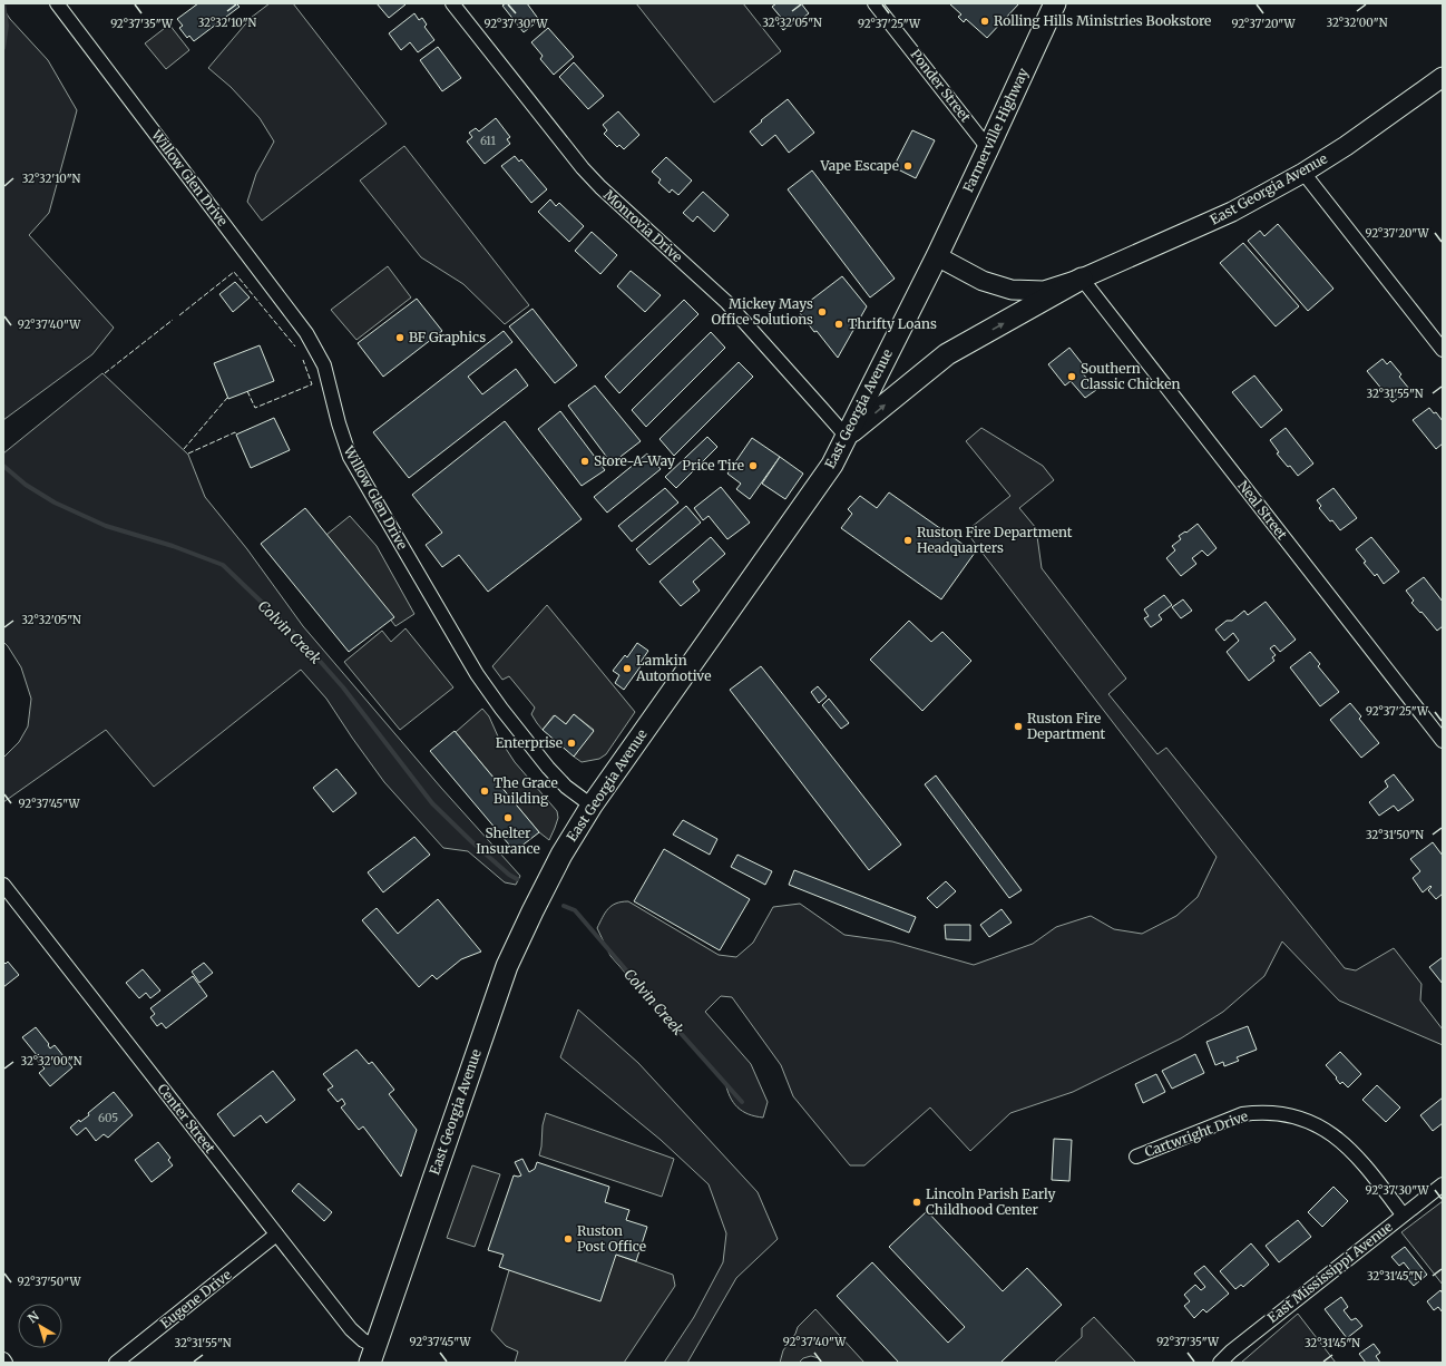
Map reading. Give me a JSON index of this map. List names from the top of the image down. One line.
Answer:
{"streets":{"main road":["Farmerville Highway","East Georgia Avenue"],"street":["Ponder Street","Willow Glen Drive","Monrovia Drive","Neal Street","Center Street","Cartwright Drive","East Mississippi Avenue","Eugene Drive"]},"crossings":[["Ponder Street","Farmerville Highway"],["Farmerville Highway","East Georgia Avenue"],["Willow Glen Drive","East Georgia Avenue"],["East Georgia Avenue","Monrovia Drive"],["East Georgia Avenue","Neal Street"],["East Georgia Avenue","Center Street"],["Center Street","Eugene Drive"],["Cartwright Drive","East Mississippi Avenue"]],"water":["Colvin Creek"],"places":["Rolling Hills Ministries Bookstore","Vape Escape","Mickey Mays Office Solutions","Thrifty Loans","BF Graphics","Southern Classic Chicken","Store-A-Way","Price Tire","Ruston Fire Department Headquarters","Lamkin Automotive","Ruston Fire Department","Enterprise","The Grace Building","Shelter Insurance","Lincoln Parish Early Childhood Center","Ruston Post Office"],"house_numbers":["611","605"],"north":"top left","coordinates":["32°32'00\"N","32°32'10\"N","32°32'05\"N","92°37'20\"W","92°37'35\"W","92°37'30\"W","92°37'25\"W","92°37'40\"W","32°31'55\"N","92°37'45\"W","32°31'50\"N","32°31'45\"N","92°37'50\"W"]}
